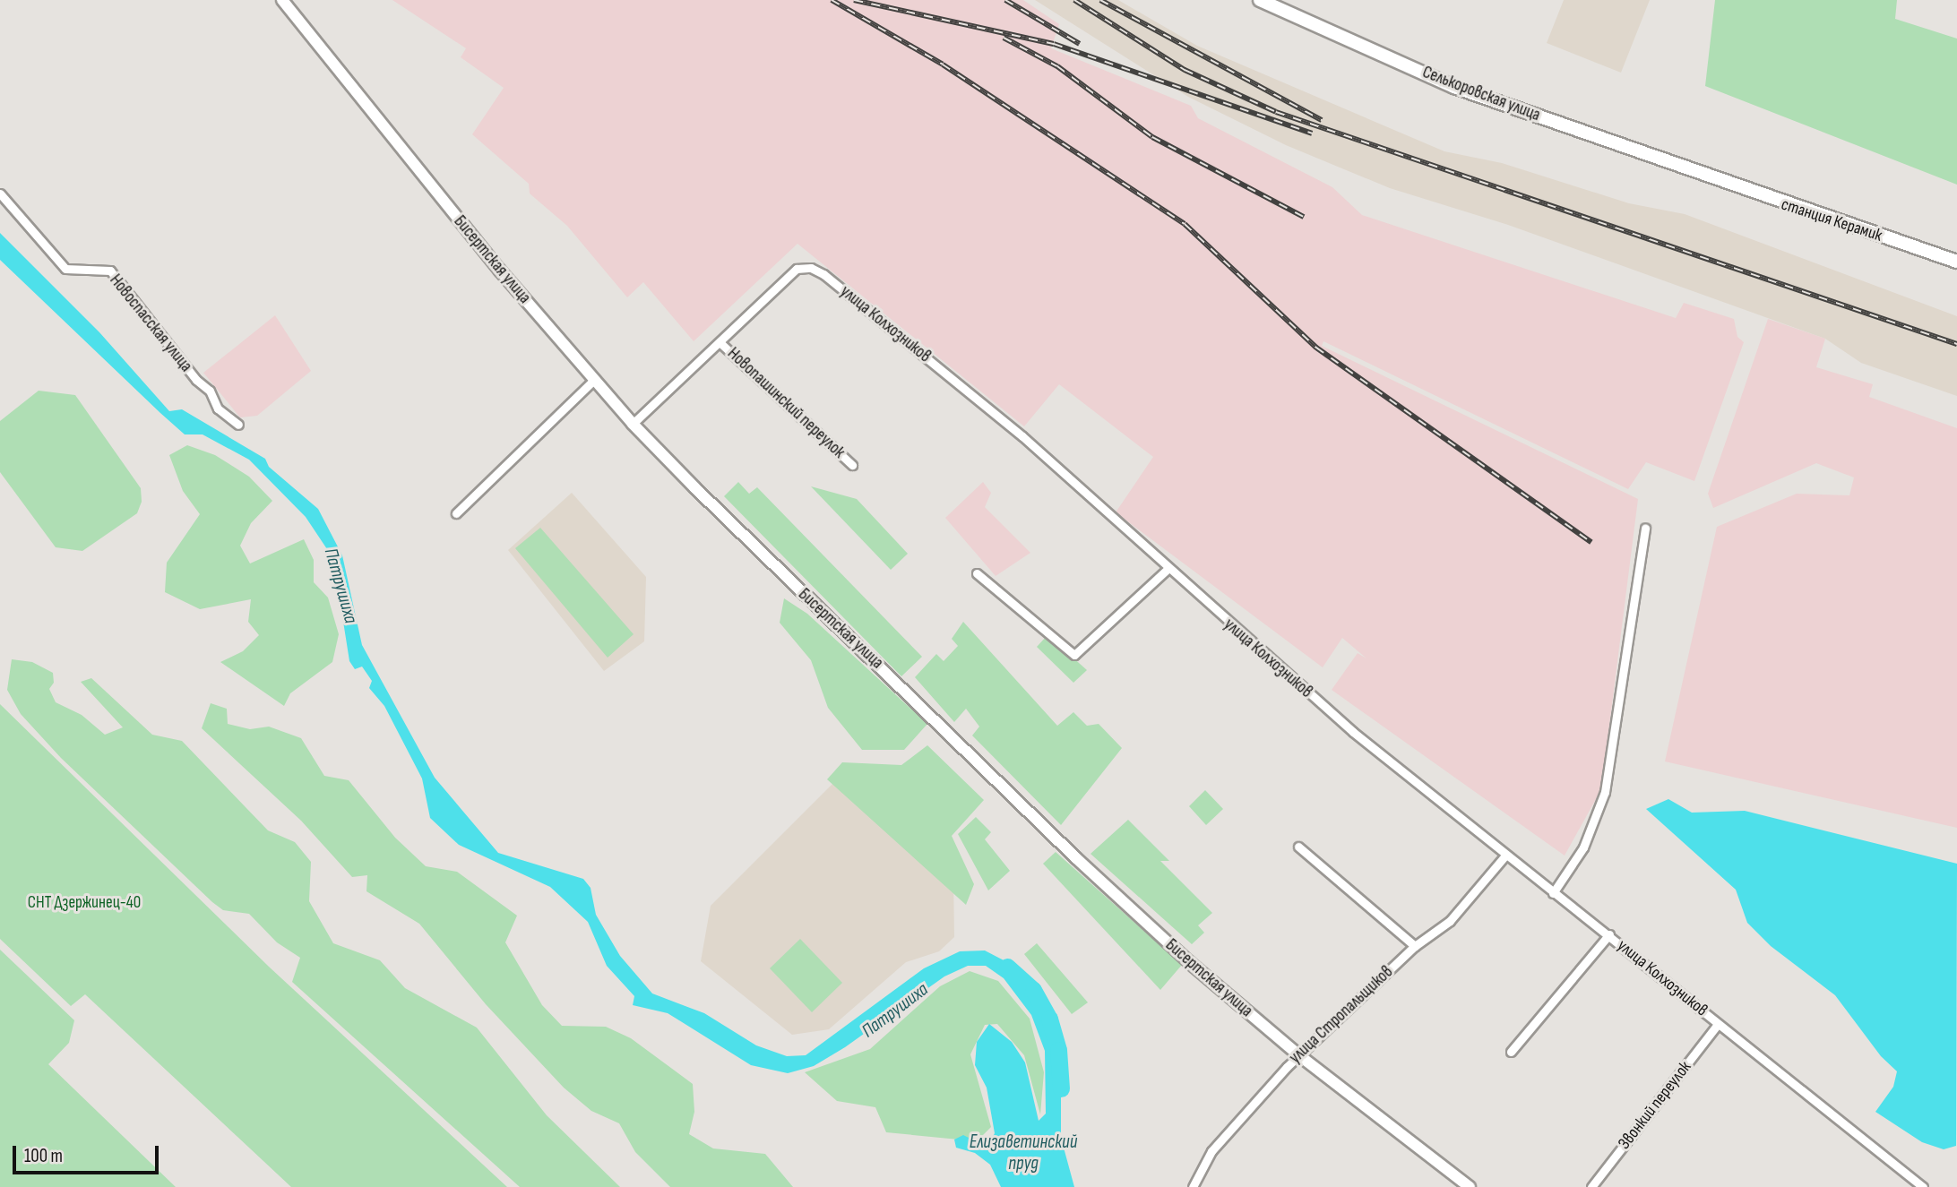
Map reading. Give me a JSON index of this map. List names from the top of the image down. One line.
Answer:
{"streets":{"main road":["Селькоровская улица","станция Керамик","Бисертская улица"],"street":["Новоспасская улица","улица Колхозников","Новопашинский переулок","улица Стропальщиков","Звонкий переулок"]},"crossings":[["Селькоровская улица","станция Керамик"],["Бисертская улица","улица Колхозников"],["Бисертская улица","улица Стропальщиков"],["улица Колхозников","Новопашинский переулок"],["улица Колхозников","улица Стропальщиков"],["улица Колхозников","Звонкий переулок"]],"water":["Патрушиха","Елизаветинский пруд"],"parks":["СНТ Дзержинец-40"],"scale_bar":"100 m"}
